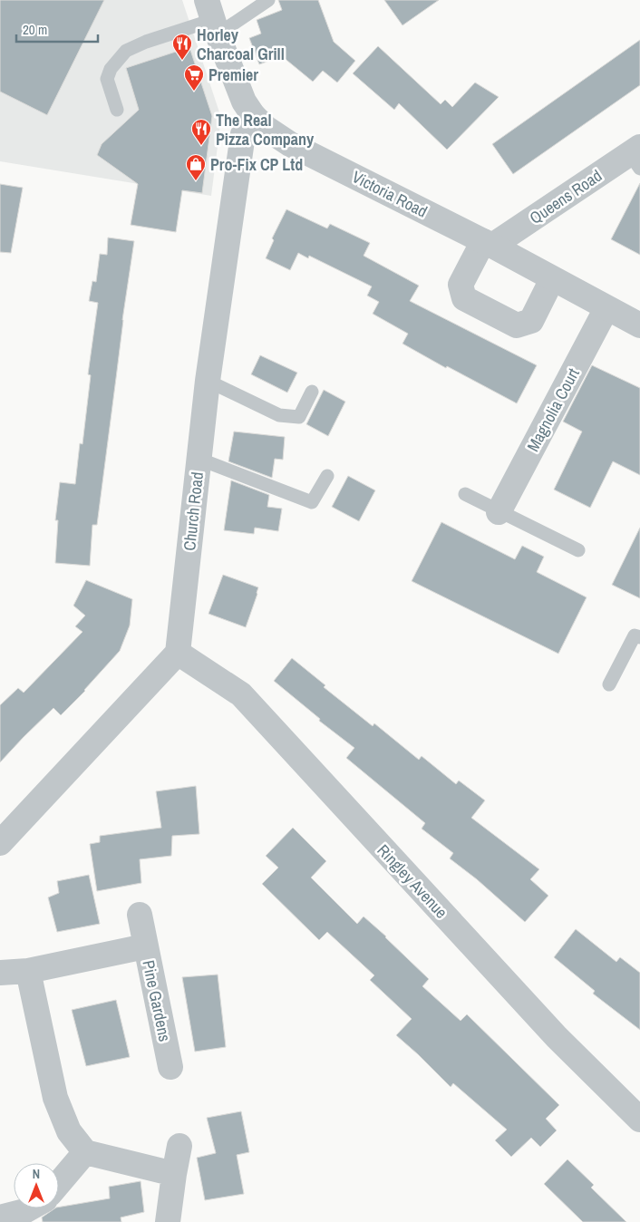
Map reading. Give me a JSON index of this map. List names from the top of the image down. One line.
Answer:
{"streets":{"street":["Victoria Road","Queens Road","Magnolia Court","Church Road","Ringley Avenue","Pine Gardens"]},"crossings":[["Victoria Road","Queens Road"],["Victoria Road","Magnolia Court"],["Victoria Road","Church Road"],["Church Road","Ringley Avenue"]],"places":{"restaurant":["Horley Charcoal Grill","The Real Pizza Company"],"supermarket":["Premier"],"shop":["Pro-Fix CP Ltd"]},"scale_bar":"20 m","north":"top"}
